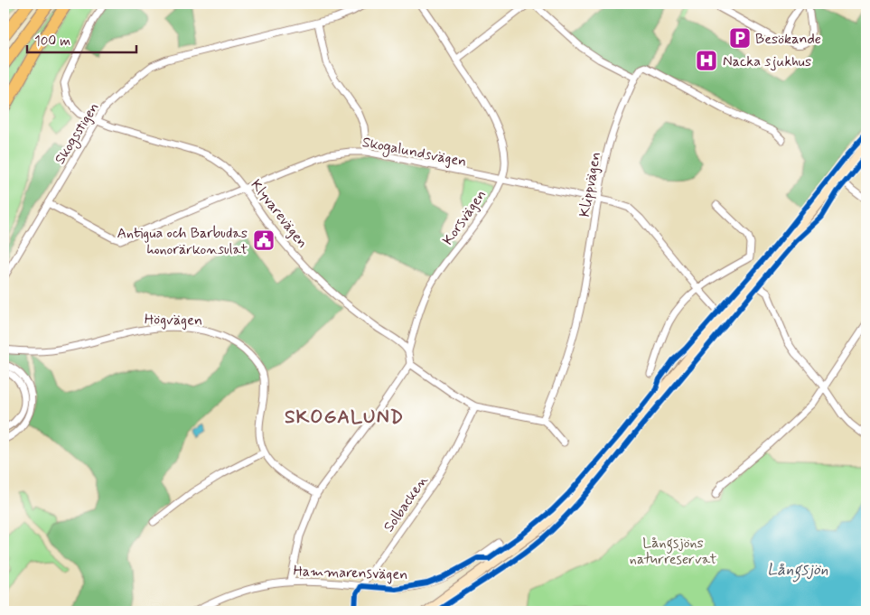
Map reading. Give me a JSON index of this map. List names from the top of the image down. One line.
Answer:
{"streets":{"street":["Skogsstigen","Skogalundsvägen","Klippvägen","Klyvarevägen","Korsvägen","Högvägen","Solbacken","Hammarensvägen"]},"crossings":[["Skogsstigen","Skogalundsvägen"],["Skogsstigen","Klyvarevägen"],["Skogalundsvägen","Klippvägen"],["Skogalundsvägen","Klyvarevägen"],["Skogalundsvägen","Korsvägen"],["Klyvarevägen","Korsvägen"],["Solbacken","Hammarensvägen"]],"districts":["SKOGALUND"],"water":["Långsjön"],"parks":["Långsjöns naturreservat"],"places":{"parking":["Besökande"],"hospital":["Nacka sjukhus"],"public building":["Antigua och Barbudas honorärkonsulat"]},"scale_bar":"100 m"}
